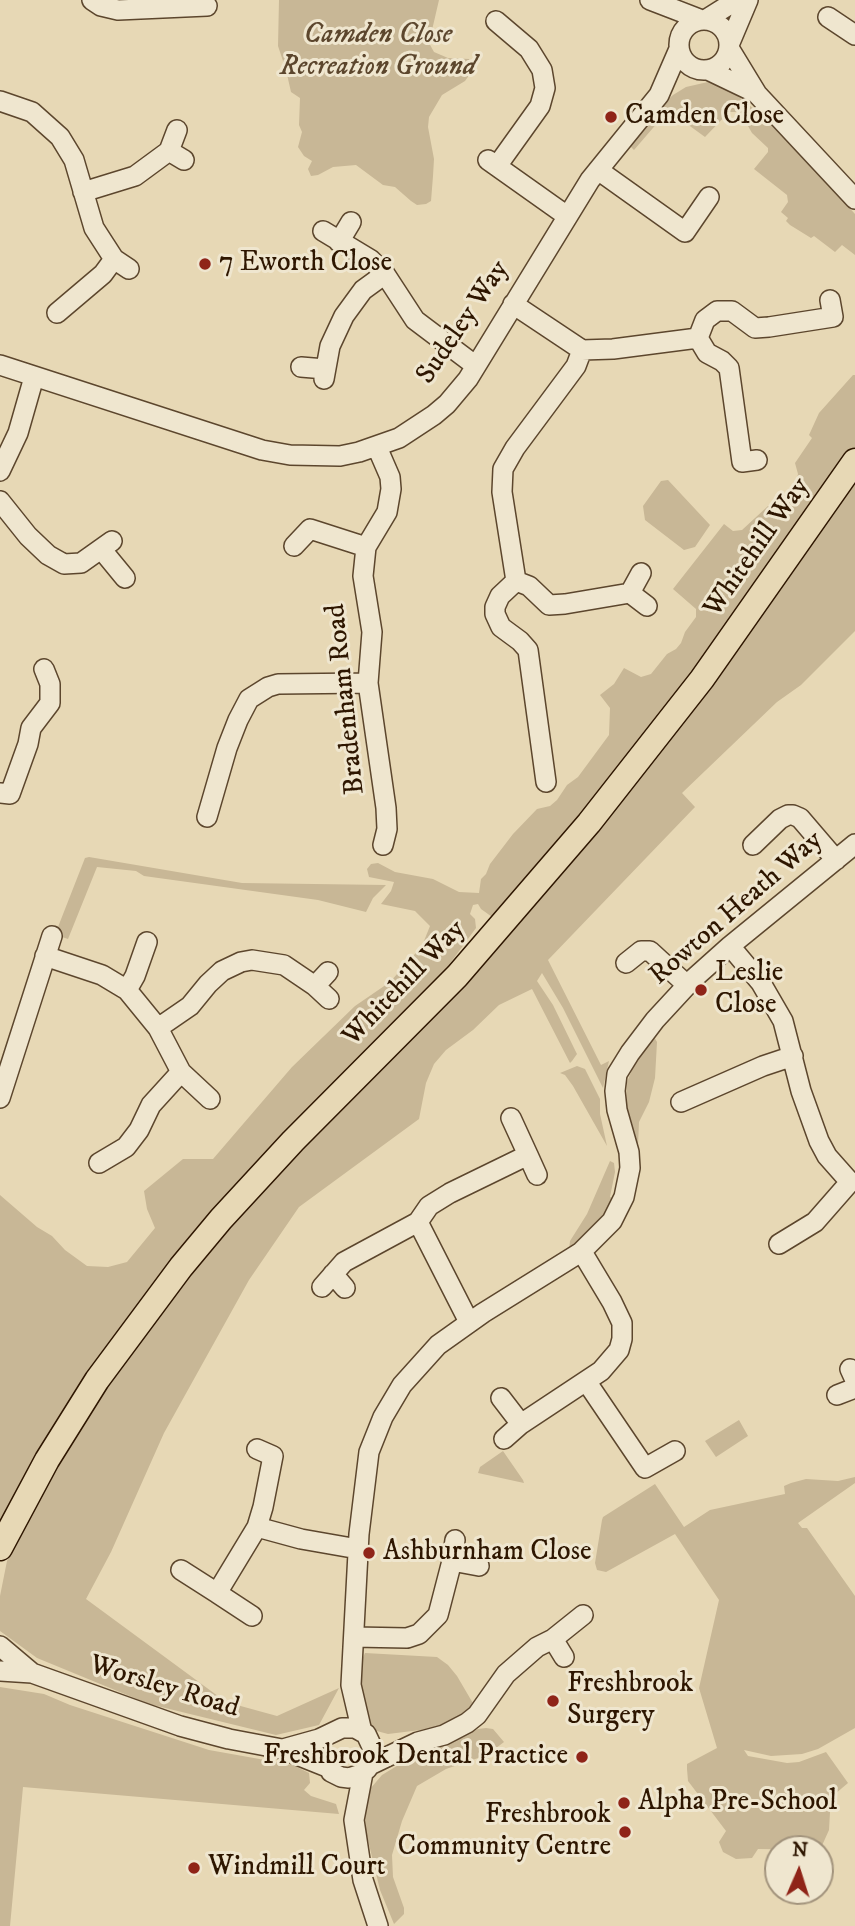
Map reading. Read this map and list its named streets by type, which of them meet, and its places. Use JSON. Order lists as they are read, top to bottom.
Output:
{
  "streets": {
    "main road": ["Whitehill Way"],
    "street": [
      "Sudeley Way",
      "Bradenham Road",
      "Rowton Heath Way",
      "Worsley Road"
    ]
  },
  "crossings": [
    ["Sudeley Way", "Bradenham Road"],
    ["Rowton Heath Way", "Worsley Road"]
  ],
  "parks": ["Camden Close Recreation Ground"],
  "places": [
    "Camden Close",
    "7 Eworth Close",
    "Leslie Close",
    "Ashburnham Close",
    "Freshbrook Surgery",
    "Freshbrook Dental Practice",
    "Alpha Pre-School",
    "Freshbrook Community Centre",
    "Windmill Court"
  ],
  "north": "top"
}
